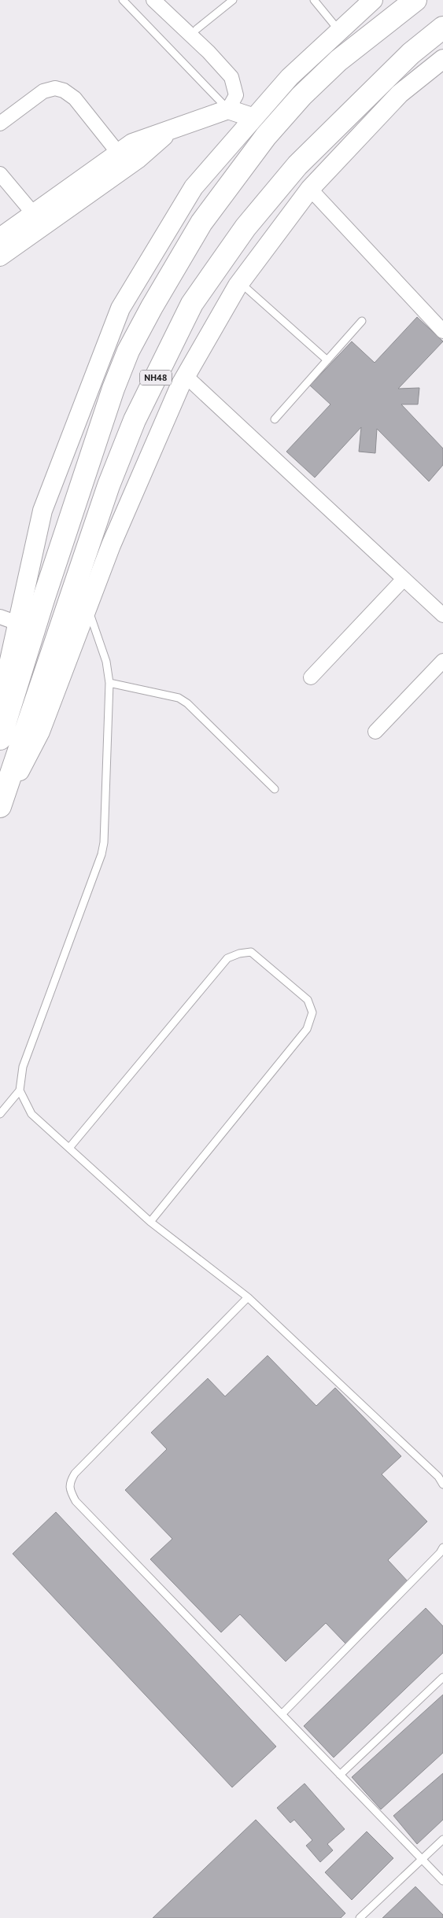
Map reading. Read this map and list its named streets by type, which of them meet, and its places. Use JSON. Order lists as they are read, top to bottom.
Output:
{
  "streets": {
    "highway": ["NH48"]
  }
}
